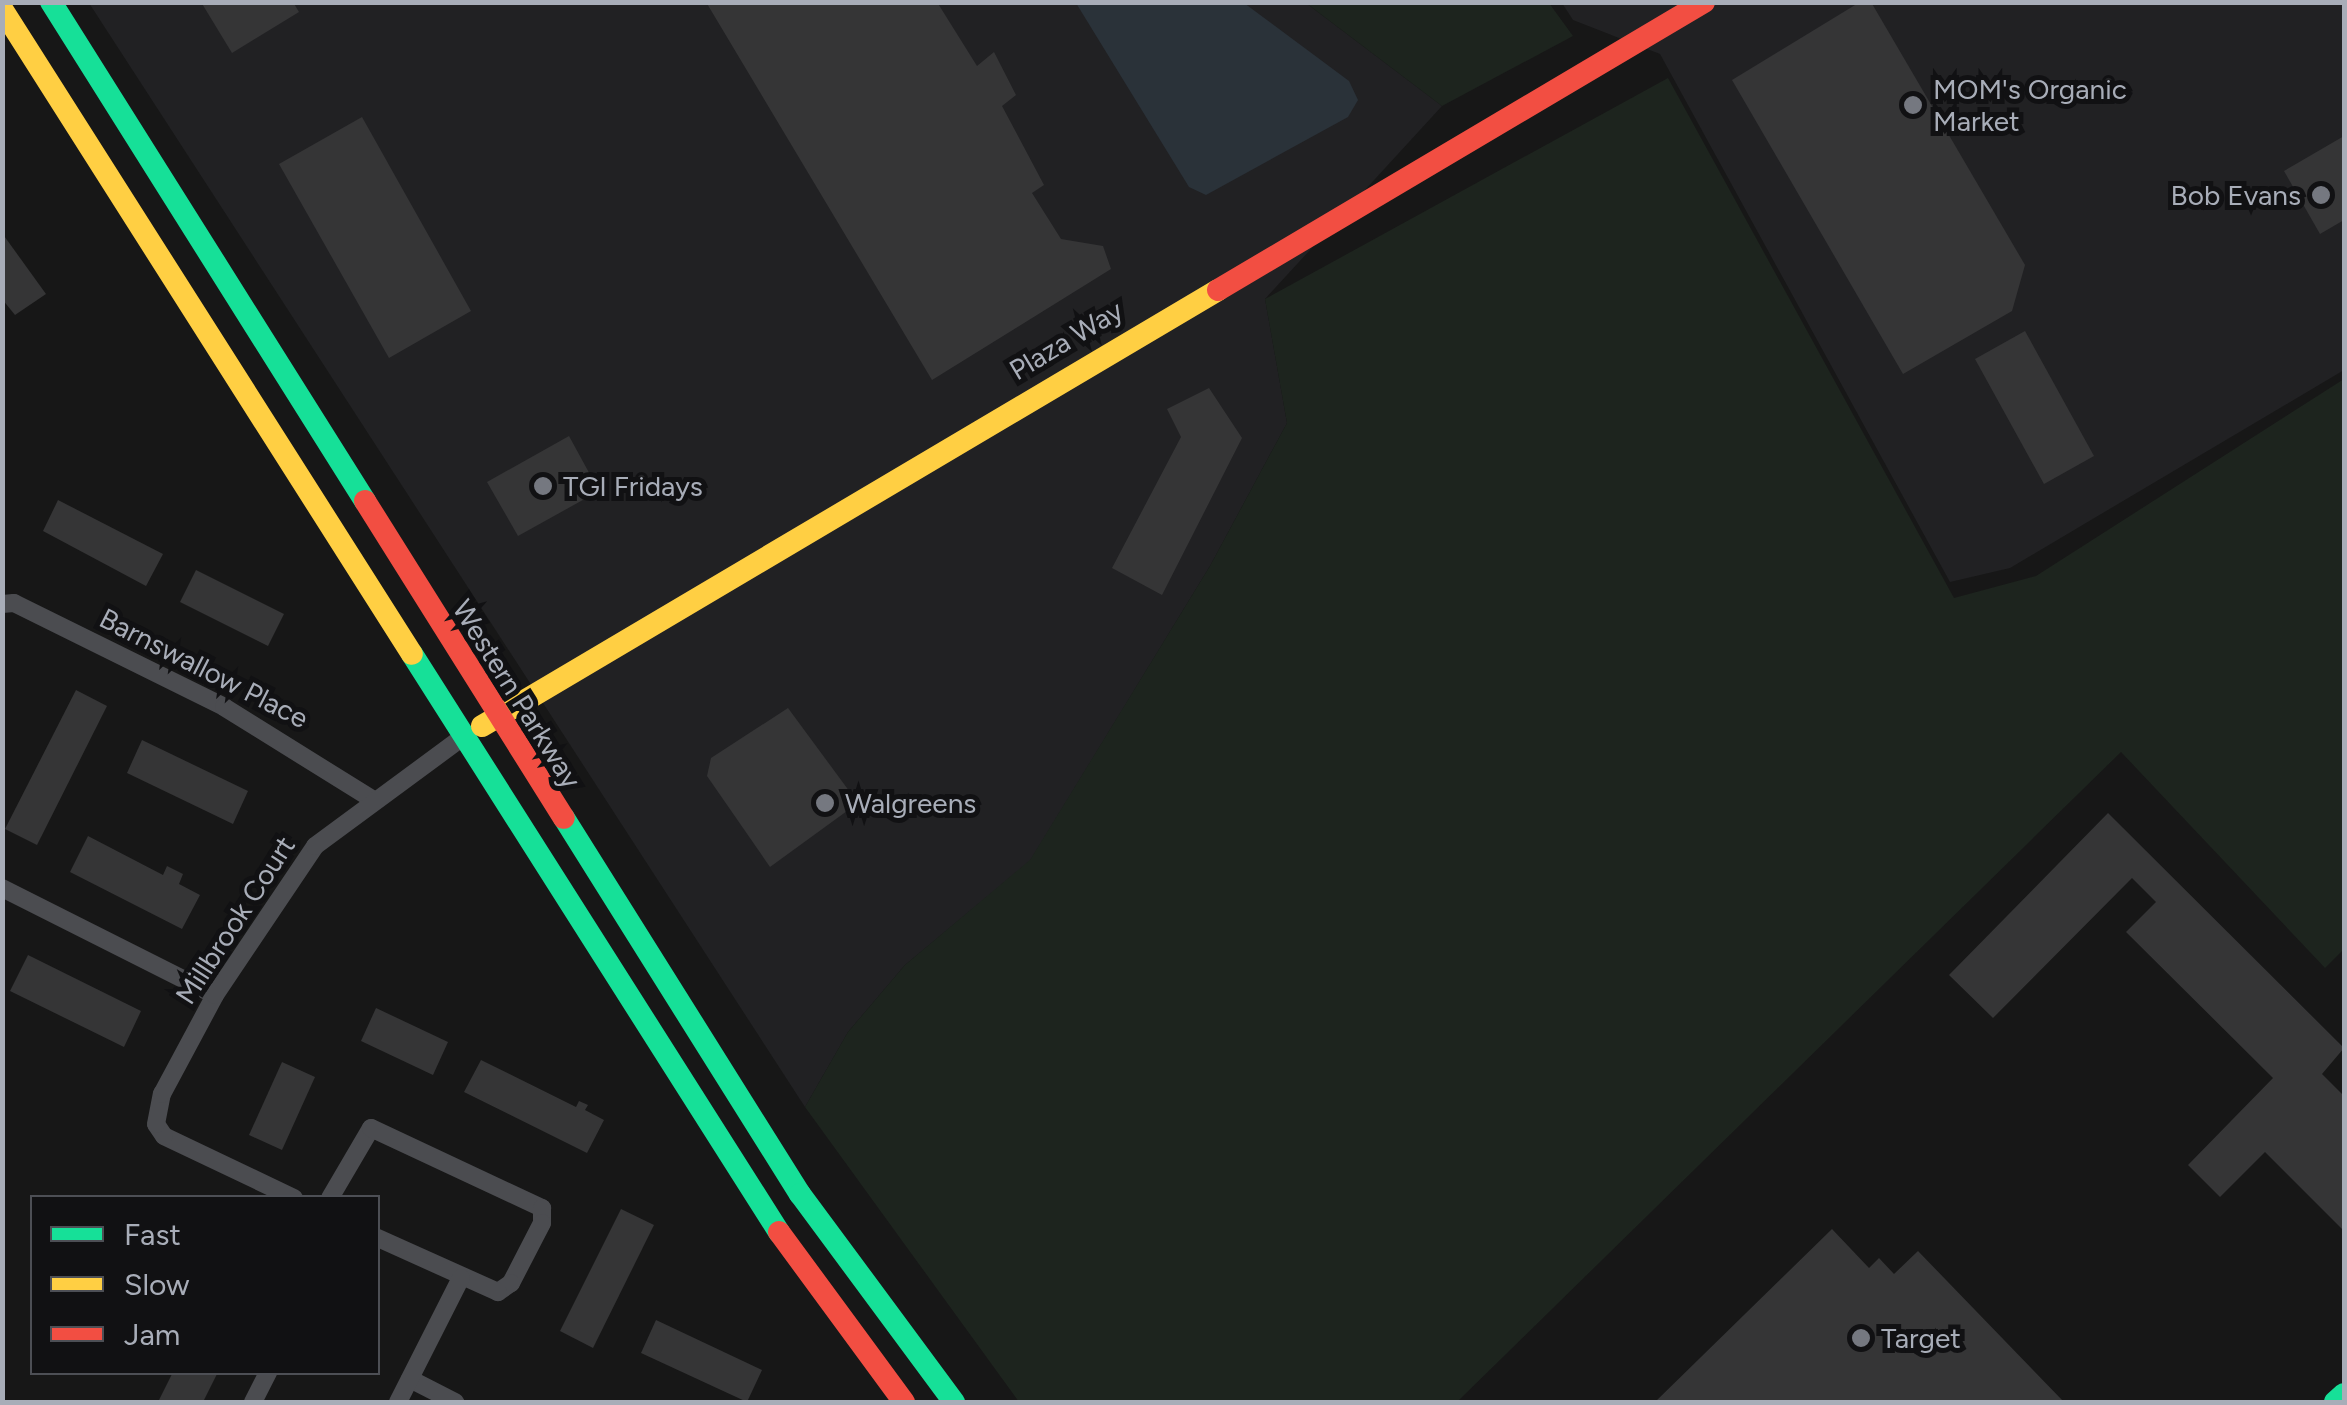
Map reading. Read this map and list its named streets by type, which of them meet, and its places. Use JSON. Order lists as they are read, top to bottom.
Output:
{
  "streets": {
    "main road": ["Plaza Way", "Western Parkway"],
    "street": ["Barnswallow Place", "Millbrook Court"]
  },
  "crossings": [
    ["Plaza Way", "Western Parkway"],
    ["Plaza Way", "Millbrook Court"],
    ["Barnswallow Place", "Millbrook Court"]
  ],
  "places": [
    "MOM's Organic Market",
    "Bob Evans",
    "TGI Fridays",
    "Walgreens",
    "Target"
  ],
  "legend": ["Fast", "Slow", "Jam"]
}
